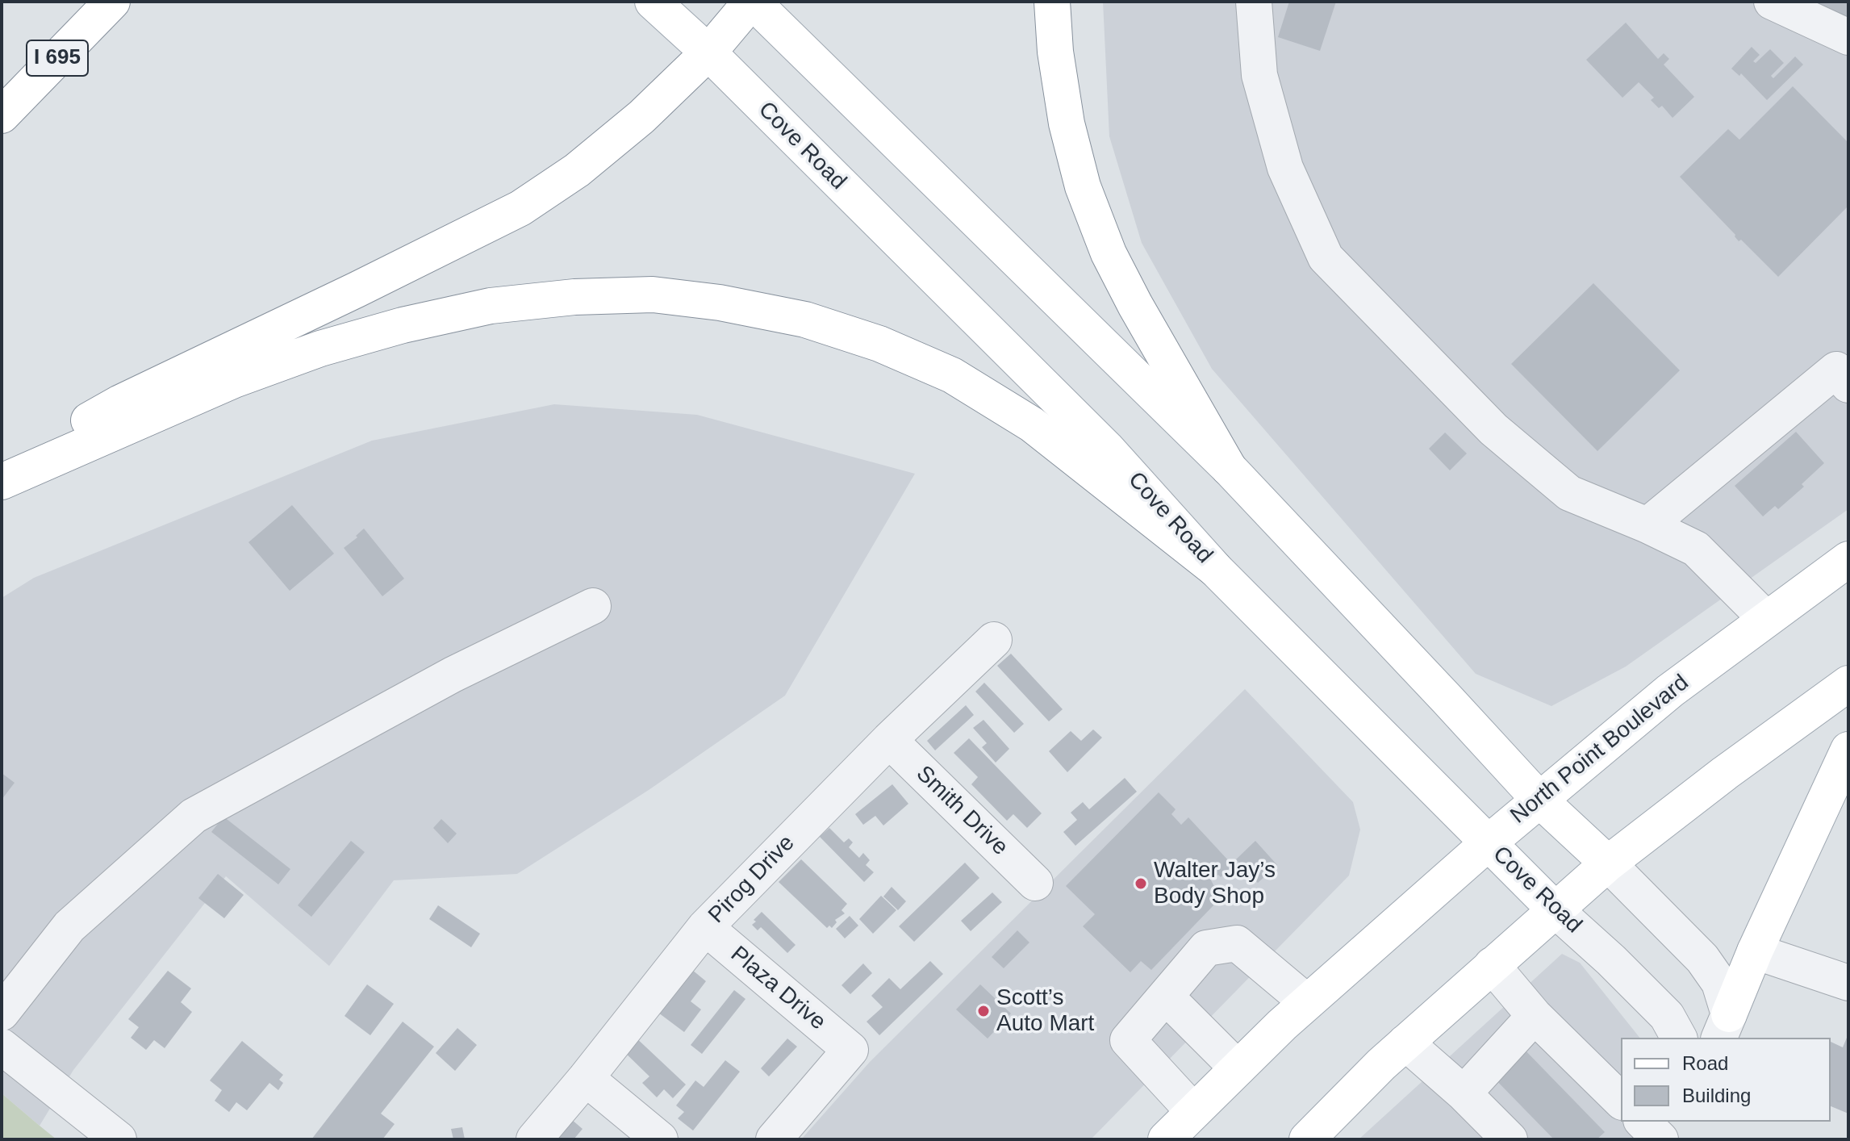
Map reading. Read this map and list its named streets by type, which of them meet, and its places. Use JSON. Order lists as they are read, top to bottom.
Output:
{
  "streets": {
    "main road": ["I 695", "Cove Road", "North Point Boulevard"],
    "street": ["Smith Drive", "Pirog Drive", "Plaza Drive"]
  },
  "crossings": [
    ["Cove Road", "North Point Boulevard"],
    ["Smith Drive", "Pirog Drive"],
    ["Pirog Drive", "Plaza Drive"]
  ],
  "places": ["Walter Jay’s Body Shop", "Scott’s Auto Mart"],
  "legend": ["Road", "Building"]
}
